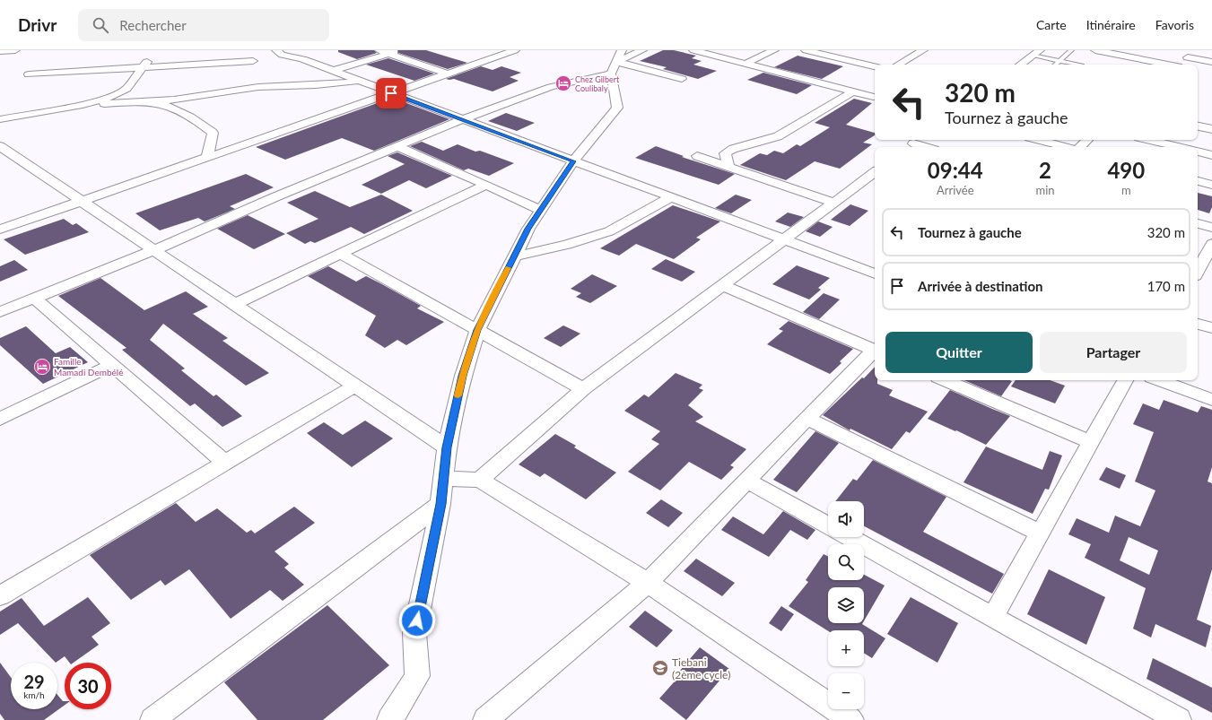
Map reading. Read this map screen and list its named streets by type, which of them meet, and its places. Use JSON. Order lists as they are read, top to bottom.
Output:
{
  "places": {
    "hotel": ["Chez Gilbert Coulibaly", "Famille Mamadi Dembélé"],
    "school or university": ["Tiebani (2ème cycle)"]
  },
  "page": {
    "header": "Drivr",
    "search": "Rechercher",
    "nav": ["Carte", "Itinéraire", "Favoris"],
    "turn": ["320 m", "Tournez à gauche"],
    "eta": [
      "09:44",
      "Arrivée",
      "2",
      "min",
      "490",
      "m"
    ],
    "list": [
      {
        "name": "Tournez à gauche",
        "value": "320 m"
      },
      {
        "name": "Arrivée à destination",
        "value": "170 m"
      }
    ],
    "buttons": ["Quitter", "Partager"],
    "map_buttons": ["+", "−"],
    "speed": "29 km/h",
    "limit": "30"
  }
}
